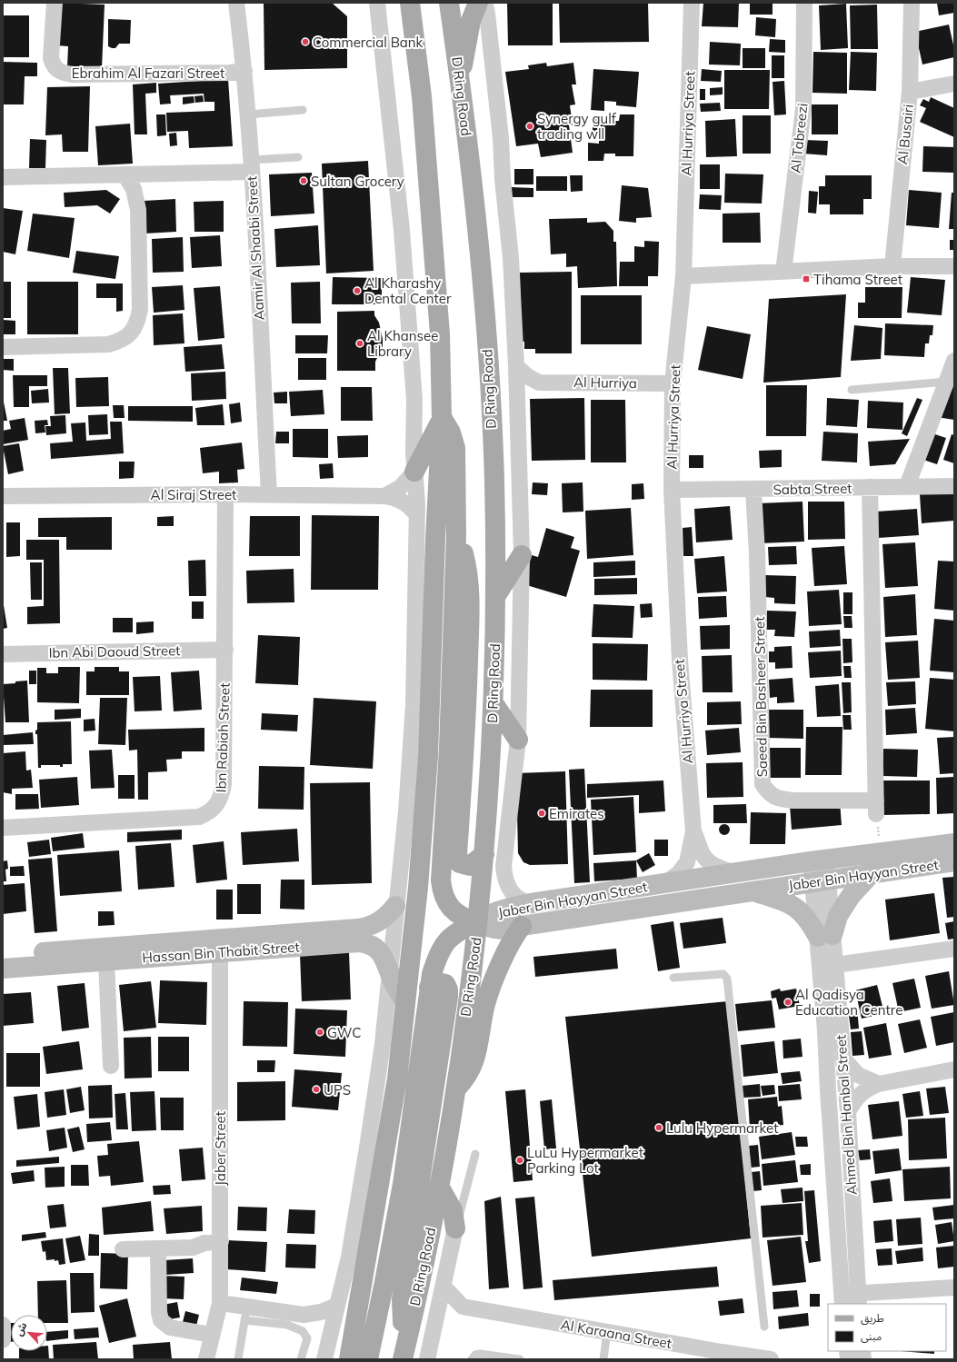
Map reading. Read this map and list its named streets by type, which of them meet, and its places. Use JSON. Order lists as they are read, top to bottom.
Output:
{
  "streets": {
    "main road": ["D Ring Road"],
    "street": [
      "Ebrahim Al Fazari Street",
      "Al Hurriya Street",
      "Al Busairi",
      "Al Tabreezi",
      "Aamir Al Shaabi Street",
      "Al Hurriya",
      "Sabta Street",
      "Al Siraj Street",
      "Ibn Abi Daoud Street",
      "Saeed Bin Basheer Street",
      "Ibn Rabiah Street",
      "Jaber Bin Hayyan Street",
      "Hassan Bin Thabit Street",
      "Ahmed Bin Hanbal Street",
      "Jaber Street",
      "Al Karaana Street"
    ]
  },
  "crossings": [
    ["Ebrahim Al Fazari Street", "Aamir Al Shaabi Street"],
    ["D Ring Road", "Al Hurriya"],
    ["D Ring Road", "Jaber Bin Hayyan Street"],
    ["Al Hurriya Street", "Al Hurriya"],
    ["Al Hurriya Street", "Sabta Street"],
    ["Al Hurriya Street", "Jaber Bin Hayyan Street"],
    ["Aamir Al Shaabi Street", "Al Siraj Street"],
    ["Sabta Street", "Saeed Bin Basheer Street"],
    ["Al Siraj Street", "Ibn Rabiah Street"],
    ["Ibn Abi Daoud Street", "Ibn Rabiah Street"],
    ["Jaber Bin Hayyan Street", "Ahmed Bin Hanbal Street"],
    ["Hassan Bin Thabit Street", "Jaber Street"]
  ],
  "places": {
    "other": [
      "Commercial Bank",
      "Synergy gulf trading wll",
      "Sultan Grocery",
      "Al Kharashy Dental Center",
      "Al Khansee Library",
      "Emirates",
      "Al Qadisya Education Centre",
      "GWC",
      "UPS",
      "Lulu Hypermarket",
      "LuLu Hypermarket Parking Lot"
    ],
    "transit": ["Tihama Street"]
  },
  "legend": ["طريق", "مبنى"],
  "north": "top left"
}
